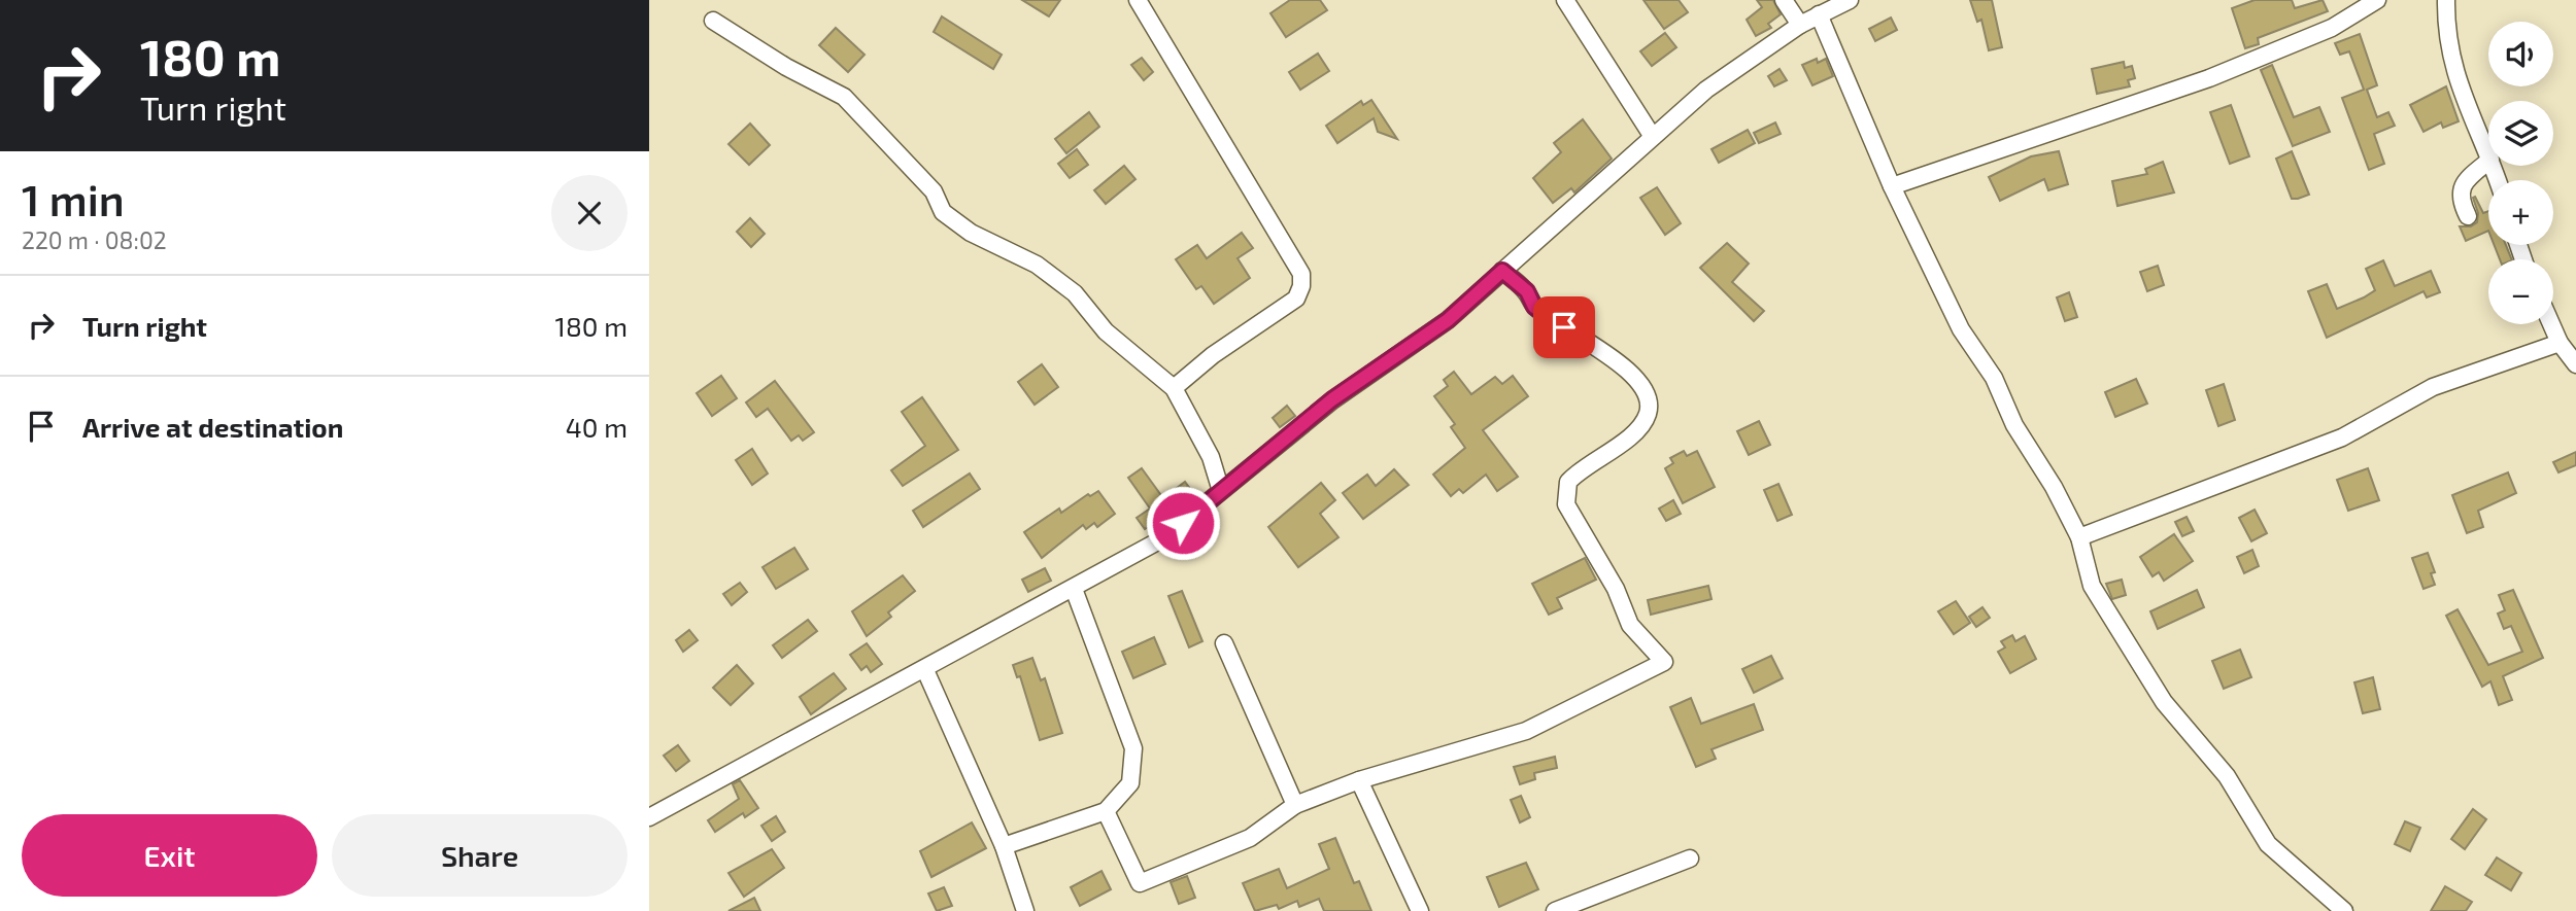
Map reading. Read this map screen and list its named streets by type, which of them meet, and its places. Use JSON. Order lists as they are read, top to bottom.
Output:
{
  "page": {
    "turn": ["180 m", "Turn right"],
    "map_buttons": ["+", "−"],
    "heading": ["1 min", "220 m · 08:02"],
    "list": [
      {
        "name": "Turn right",
        "value": "180 m"
      },
      {
        "name": "Arrive at destination",
        "value": "40 m"
      }
    ],
    "buttons": ["Exit", "Share"]
  }
}
